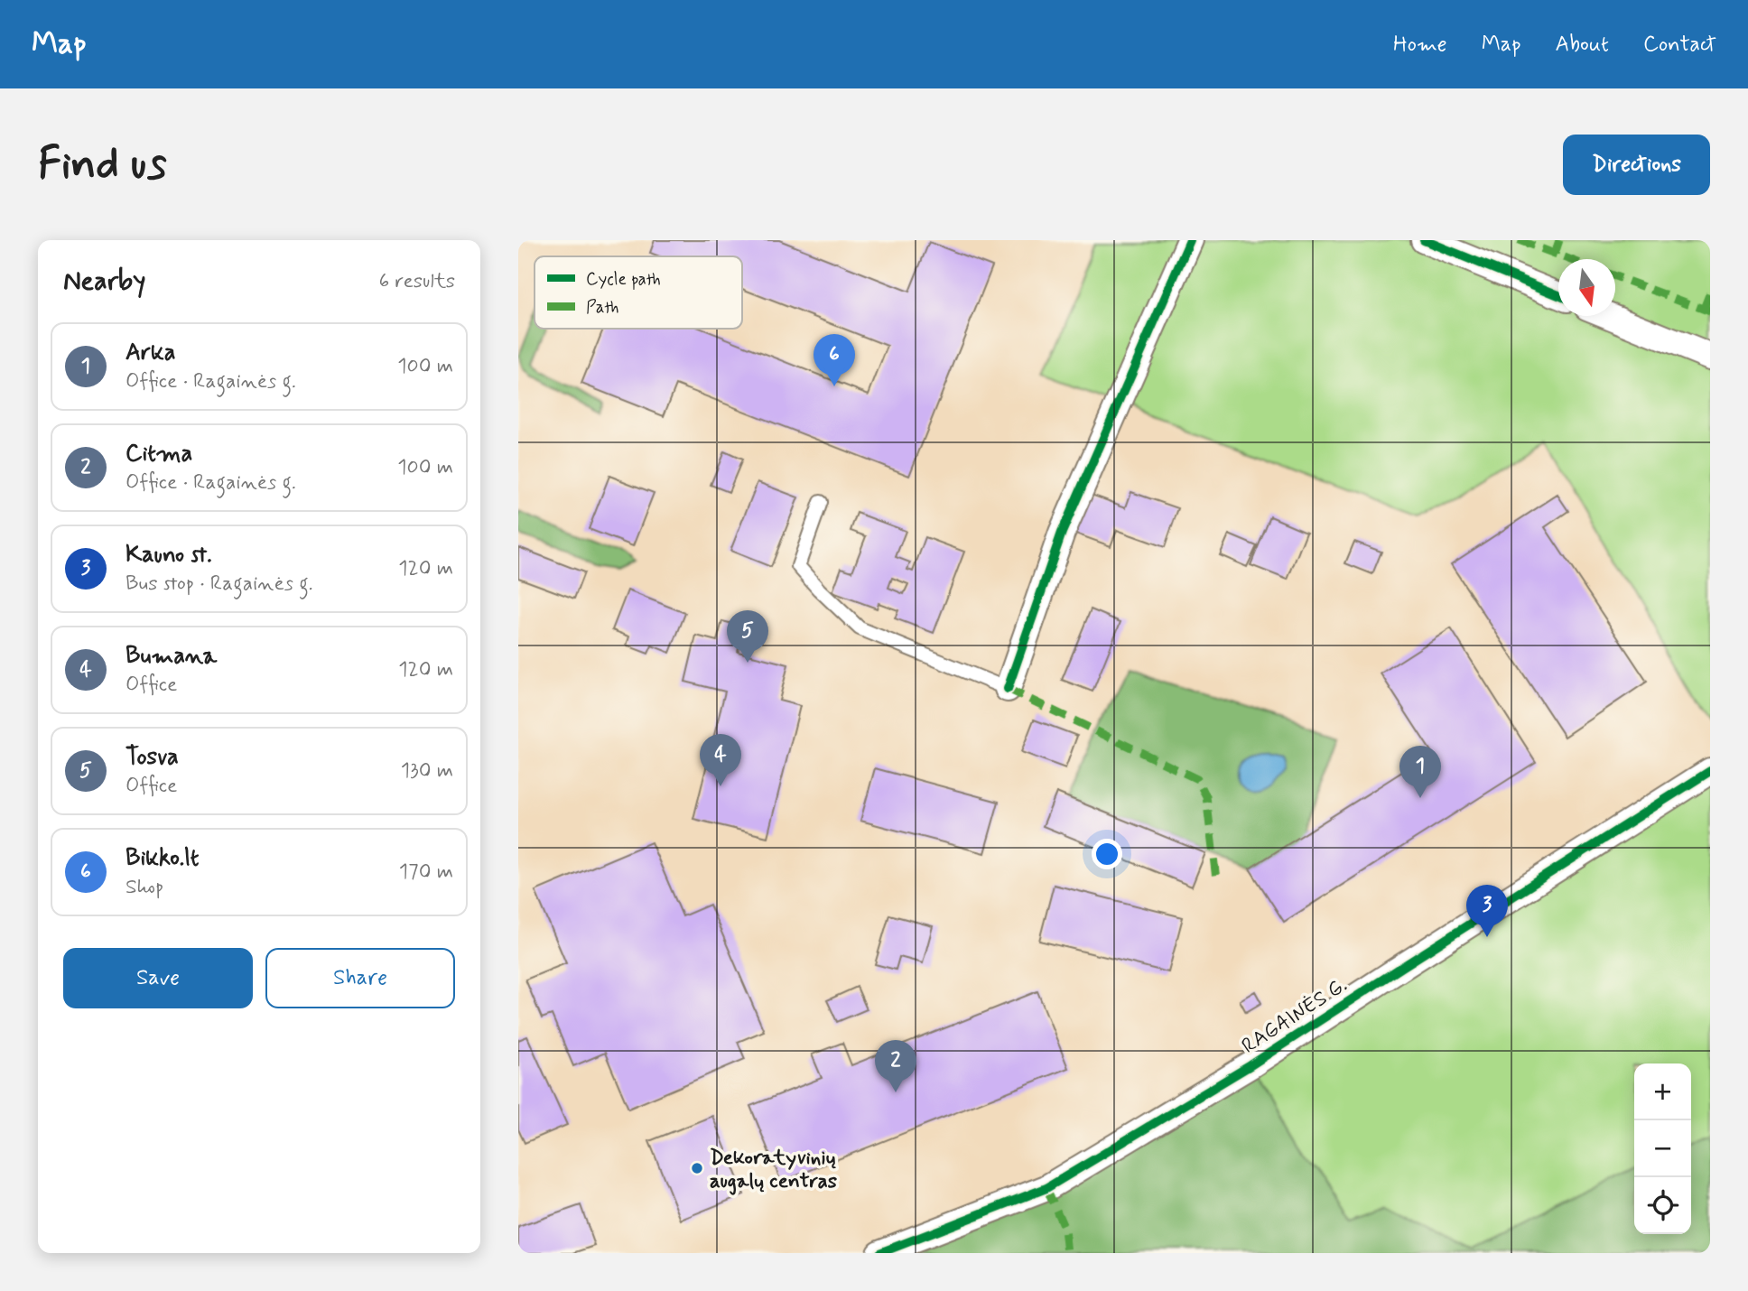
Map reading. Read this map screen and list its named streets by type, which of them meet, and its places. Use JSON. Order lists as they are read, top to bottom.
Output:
{
  "streets": {
    "street": ["RAGAINĖS G."]
  },
  "places": ["Dekoratyvinių augalų centras"],
  "legend": ["Cycle path", "Path"],
  "north": "bottom",
  "page": {
    "header": "Map",
    "nav": [
      "Home",
      "Map",
      "About",
      "Contact"
    ],
    "buttons": [
      "Directions",
      ["Save", "Share"]
    ],
    "title": "Find us",
    "heading": ["Nearby", "6 results"],
    "list": [
      {
        "mark": "1",
        "name": "Arka",
        "note": "Office · Ragainės g.",
        "value": "100 m"
      },
      {
        "mark": "2",
        "name": "Citma",
        "note": "Office · Ragainės g.",
        "value": "100 m"
      },
      {
        "mark": "3",
        "name": "Kauno st.",
        "note": "Bus stop · Ragainės g.",
        "value": "120 m"
      },
      {
        "mark": "4",
        "name": "Bumana",
        "note": "Office",
        "value": "120 m"
      },
      {
        "mark": "5",
        "name": "Tosva",
        "note": "Office",
        "value": "130 m"
      },
      {
        "mark": "6",
        "name": "Bikko.lt",
        "note": "Shop",
        "value": "170 m"
      }
    ],
    "pins": [
      "6",
      "5",
      "4",
      "1",
      "3",
      "2"
    ],
    "map_buttons": ["+", "−"]
  }
}
